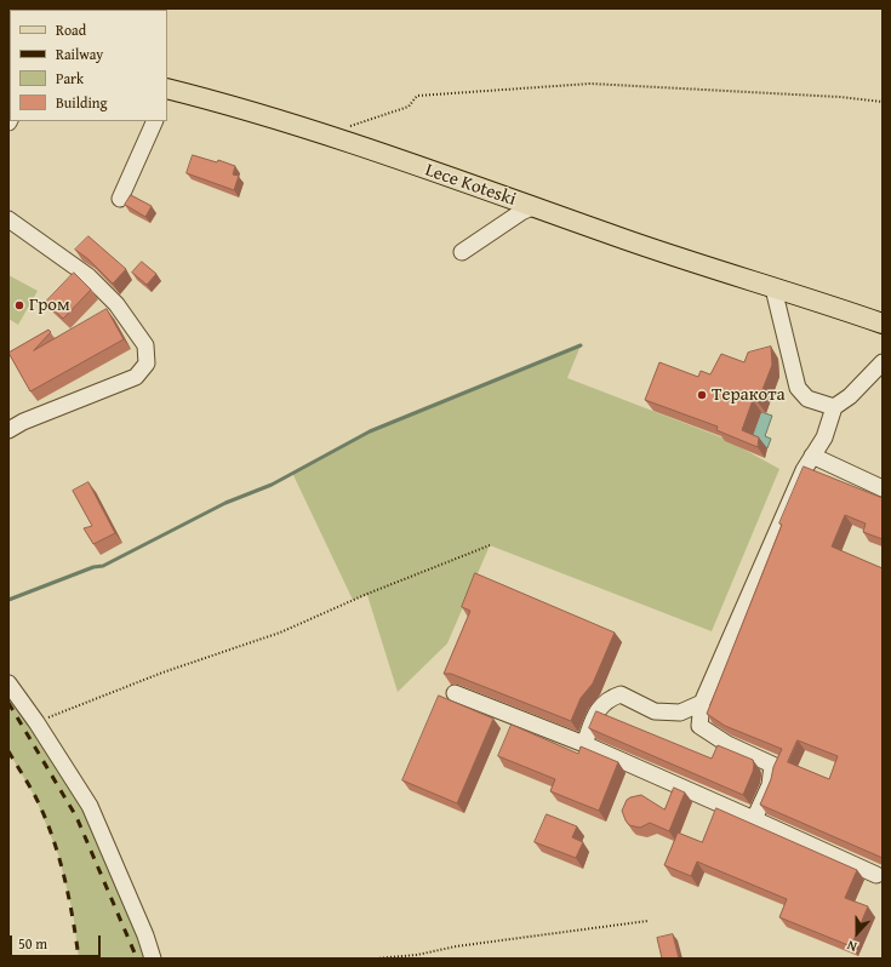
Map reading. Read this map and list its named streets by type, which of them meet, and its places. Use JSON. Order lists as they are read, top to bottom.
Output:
{
  "streets": {
    "main road": ["Lece Koteski"]
  },
  "places": ["Гром", "Теракота"],
  "legend": [
    "Road",
    "Railway",
    "Park",
    "Building"
  ],
  "scale_bar": "50 m",
  "north": "bottom"
}
